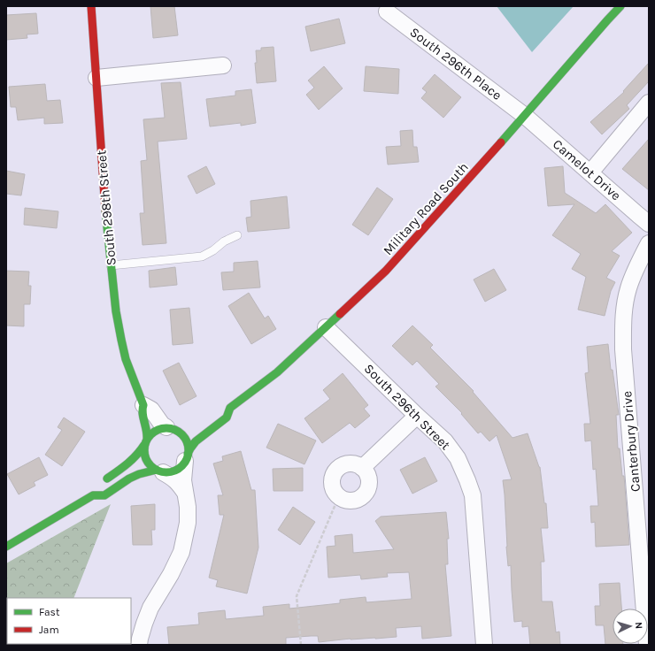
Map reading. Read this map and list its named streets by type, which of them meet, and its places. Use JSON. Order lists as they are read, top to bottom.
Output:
{
  "streets": {
    "main road": ["South 298th Street", "Military Road South"],
    "street": [
      "South 296th Place",
      "Camelot Drive",
      "South 296th Street",
      "Canterbury Drive"
    ]
  },
  "crossings": [
    ["South 296th Place", "Camelot Drive"],
    ["South 296th Place", "Military Road South"],
    ["Camelot Drive", "Military Road South"],
    ["South 298th Street", "Military Road South"],
    ["Military Road South", "South 296th Street"]
  ],
  "legend": ["Fast", "Jam"],
  "north": "right"
}
